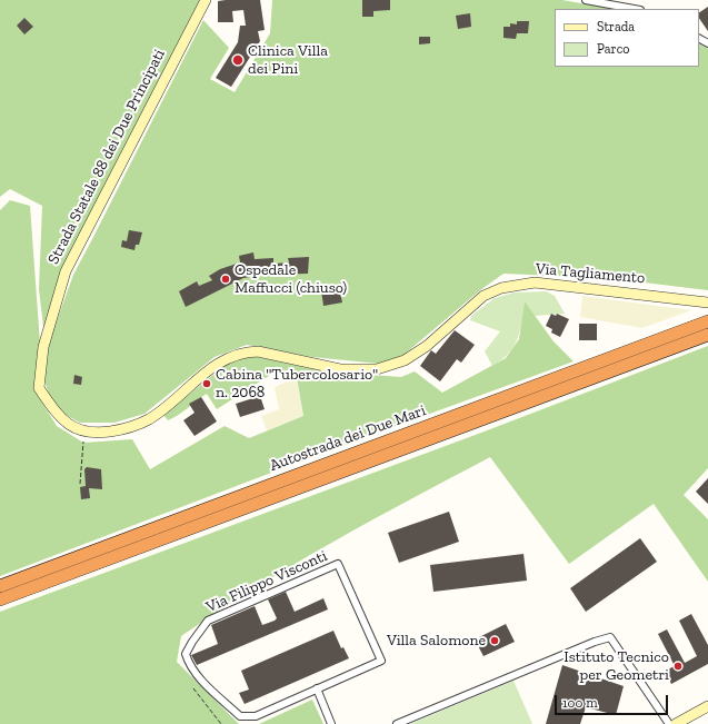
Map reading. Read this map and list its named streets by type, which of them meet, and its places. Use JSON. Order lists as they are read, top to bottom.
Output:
{
  "streets": {
    "highway": ["Autostrada dei Due Mari"],
    "main road": ["Strada Statale 88 dei Due Principati", "Via Tagliamento"],
    "street": ["Via Filippo Visconti"]
  },
  "crossings": [
    ["Strada Statale 88 dei Due Principati", "Via Tagliamento"]
  ],
  "places": [
    "Clinica Villa dei Pini",
    "Ospedale Maffucci (chiuso)",
    "Cabina \"Tubercolosario\" n. 2068",
    "Villa Salomone",
    "Istituto Tecnico per Geometri"
  ],
  "legend": ["Strada", "Parco"],
  "scale_bar": "100 m"
}
